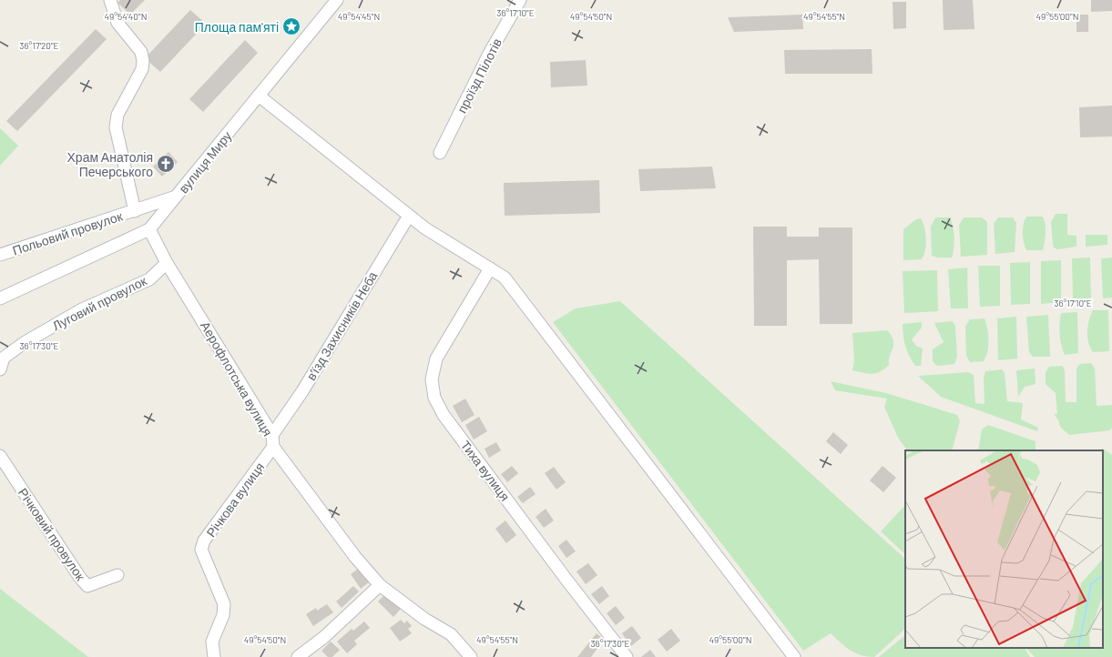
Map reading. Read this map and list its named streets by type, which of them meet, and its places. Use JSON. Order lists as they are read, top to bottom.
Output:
{
  "streets": {
    "street": [
      "проїзд Пілотів",
      "вулиця Миру",
      "Польовий провулок",
      "Луговий провулок",
      "в'їзд Захисників Неба",
      "Аерофлотська вулиця",
      "Тиха вулиця",
      "Річкова вулиця",
      "Річковий провулок"
    ]
  },
  "crossings": [
    ["вулиця Миру", "Польовий провулок"],
    ["Луговий провулок", "Аерофлотська вулиця"],
    ["в'їзд Захисників Неба", "Аерофлотська вулиця"],
    ["Аерофлотська вулиця", "Річкова вулиця"]
  ],
  "places": {
    "place": ["Площа пам'яті"],
    "church": ["Храм Анатолія Печерського"]
  },
  "coordinates": [
    "36°17'10\"E",
    "49°54'40\"N",
    "49°54'45\"N",
    "49°54'50\"N",
    "49°54'55\"N",
    "49°55'00\"N",
    "36°17'20\"E",
    "36°17'30\"E"
  ]
}
